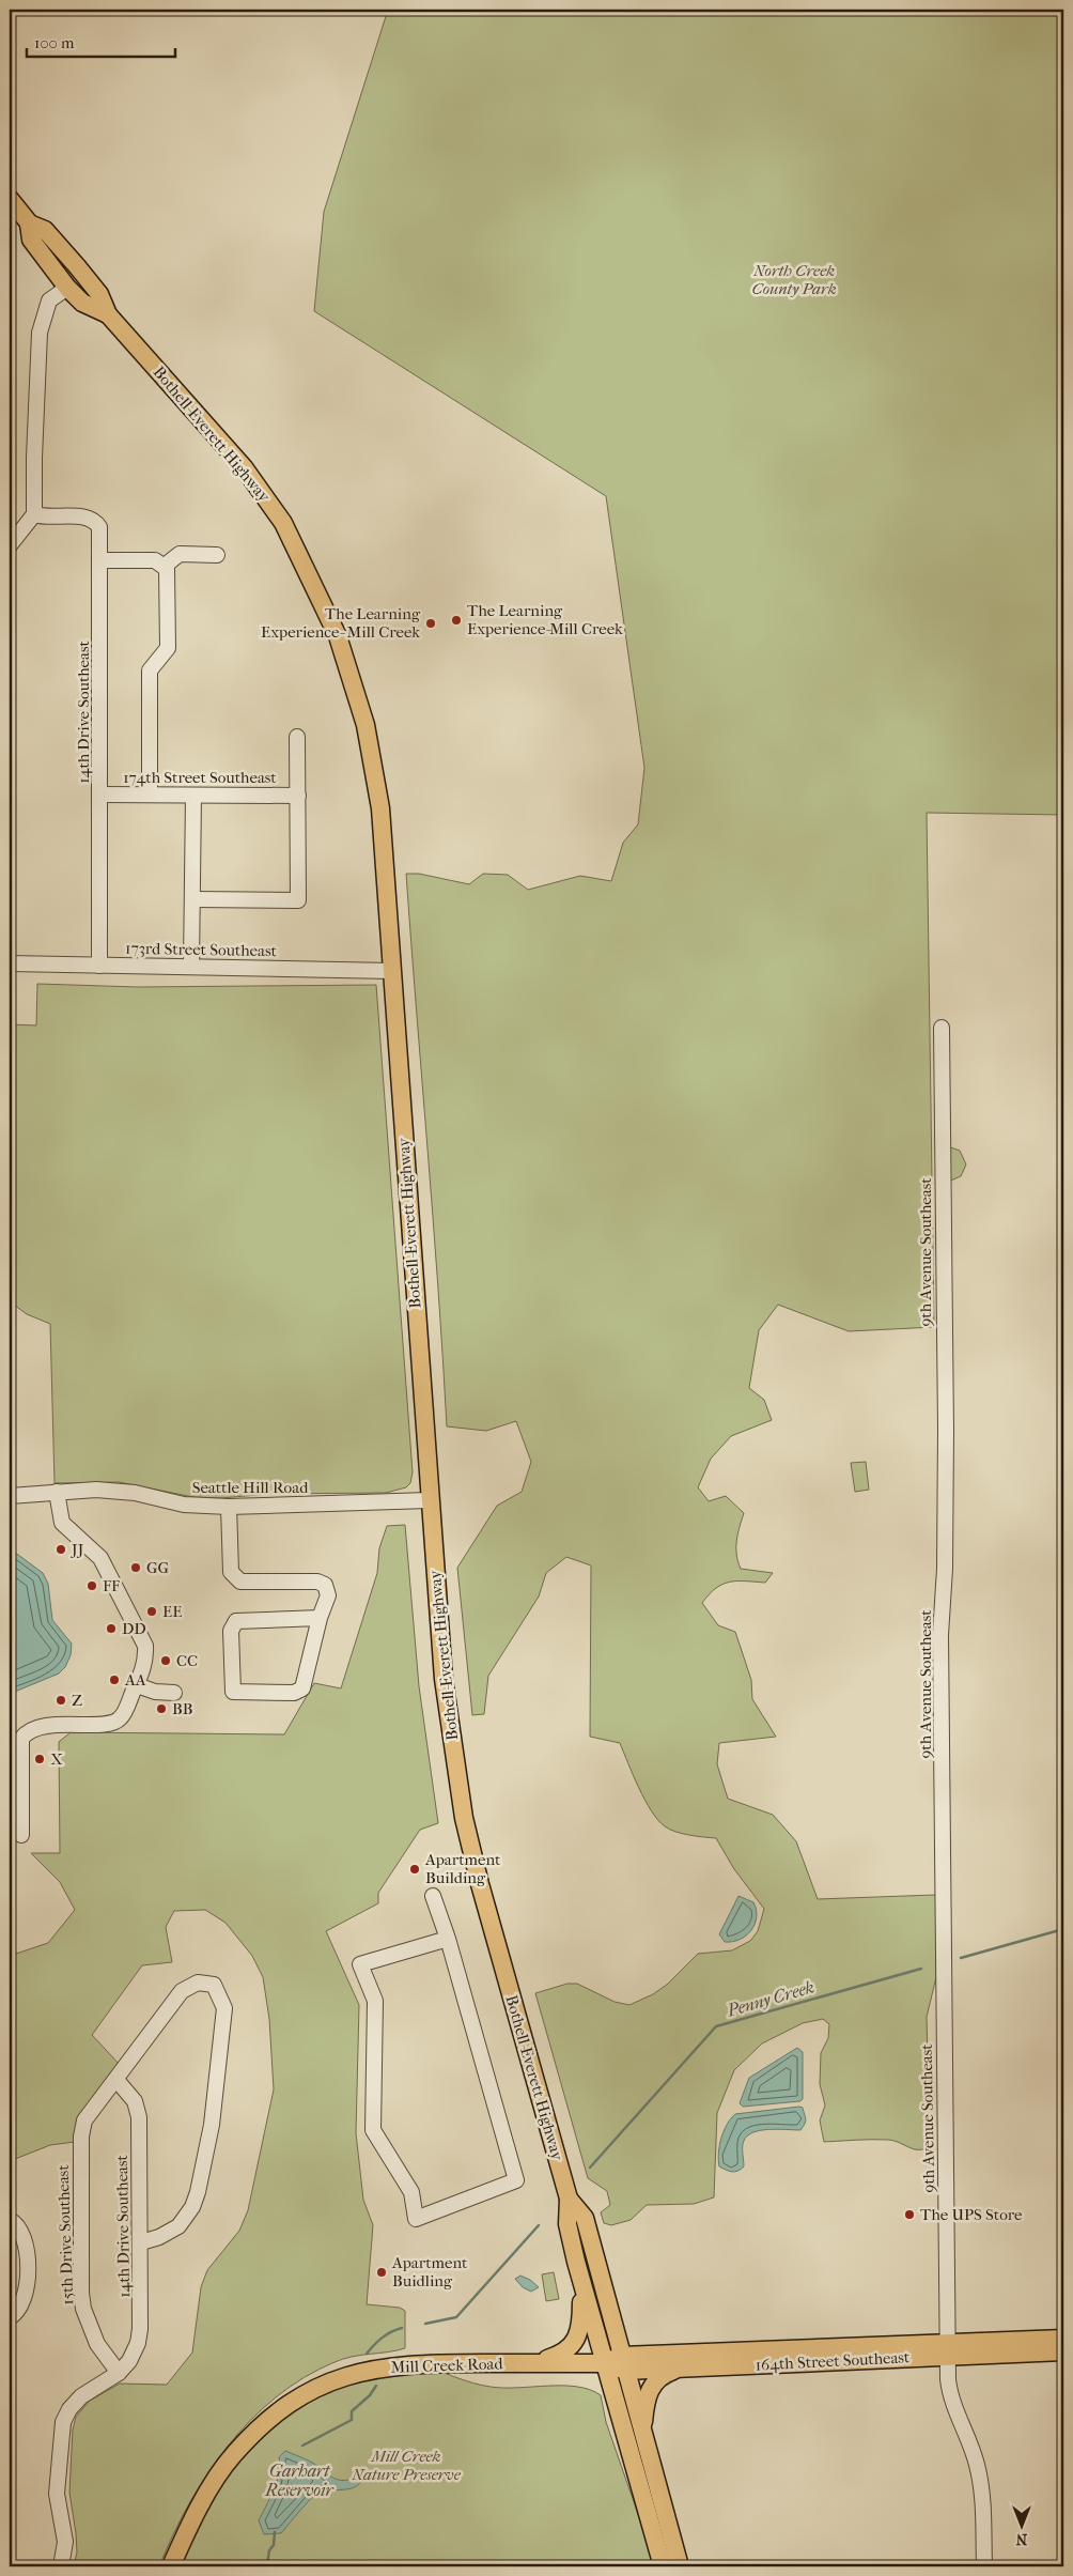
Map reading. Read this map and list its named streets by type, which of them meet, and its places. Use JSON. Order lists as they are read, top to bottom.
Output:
{
  "streets": {
    "main road": ["Bothell-Everett Highway", "164th Street Southeast", "Mill Creek Road"],
    "street": [
      "14th Drive Southeast",
      "174th Street Southeast",
      "173rd Street Southeast",
      "9th Avenue Southeast",
      "Seattle Hill Road",
      "15th Drive Southeast"
    ]
  },
  "crossings": [
    ["Bothell-Everett Highway", "173rd Street Southeast"],
    ["Bothell-Everett Highway", "Seattle Hill Road"],
    ["Bothell-Everett Highway", "164th Street Southeast"],
    ["Bothell-Everett Highway", "Mill Creek Road"],
    ["14th Drive Southeast", "174th Street Southeast"],
    ["14th Drive Southeast", "173rd Street Southeast"],
    ["14th Drive Southeast", "15th Drive Southeast"],
    ["9th Avenue Southeast", "164th Street Southeast"],
    ["164th Street Southeast", "Mill Creek Road"]
  ],
  "water": ["Penny Creek", "Garhart Reservoir"],
  "parks": ["North Creek County Park", "Mill Creek Nature Preserve"],
  "places": [
    "The Learning Experience-Mill Creek",
    "The Learning Experience- Mill Creek",
    "JJ",
    "GG",
    "FF",
    "EE",
    "DD",
    "CC",
    "AA",
    "Z",
    "BB",
    "X",
    "Apartment Building",
    "The UPS Store",
    "Apartment Buidling"
  ],
  "scale_bar": "100 m",
  "north": "bottom"
}
